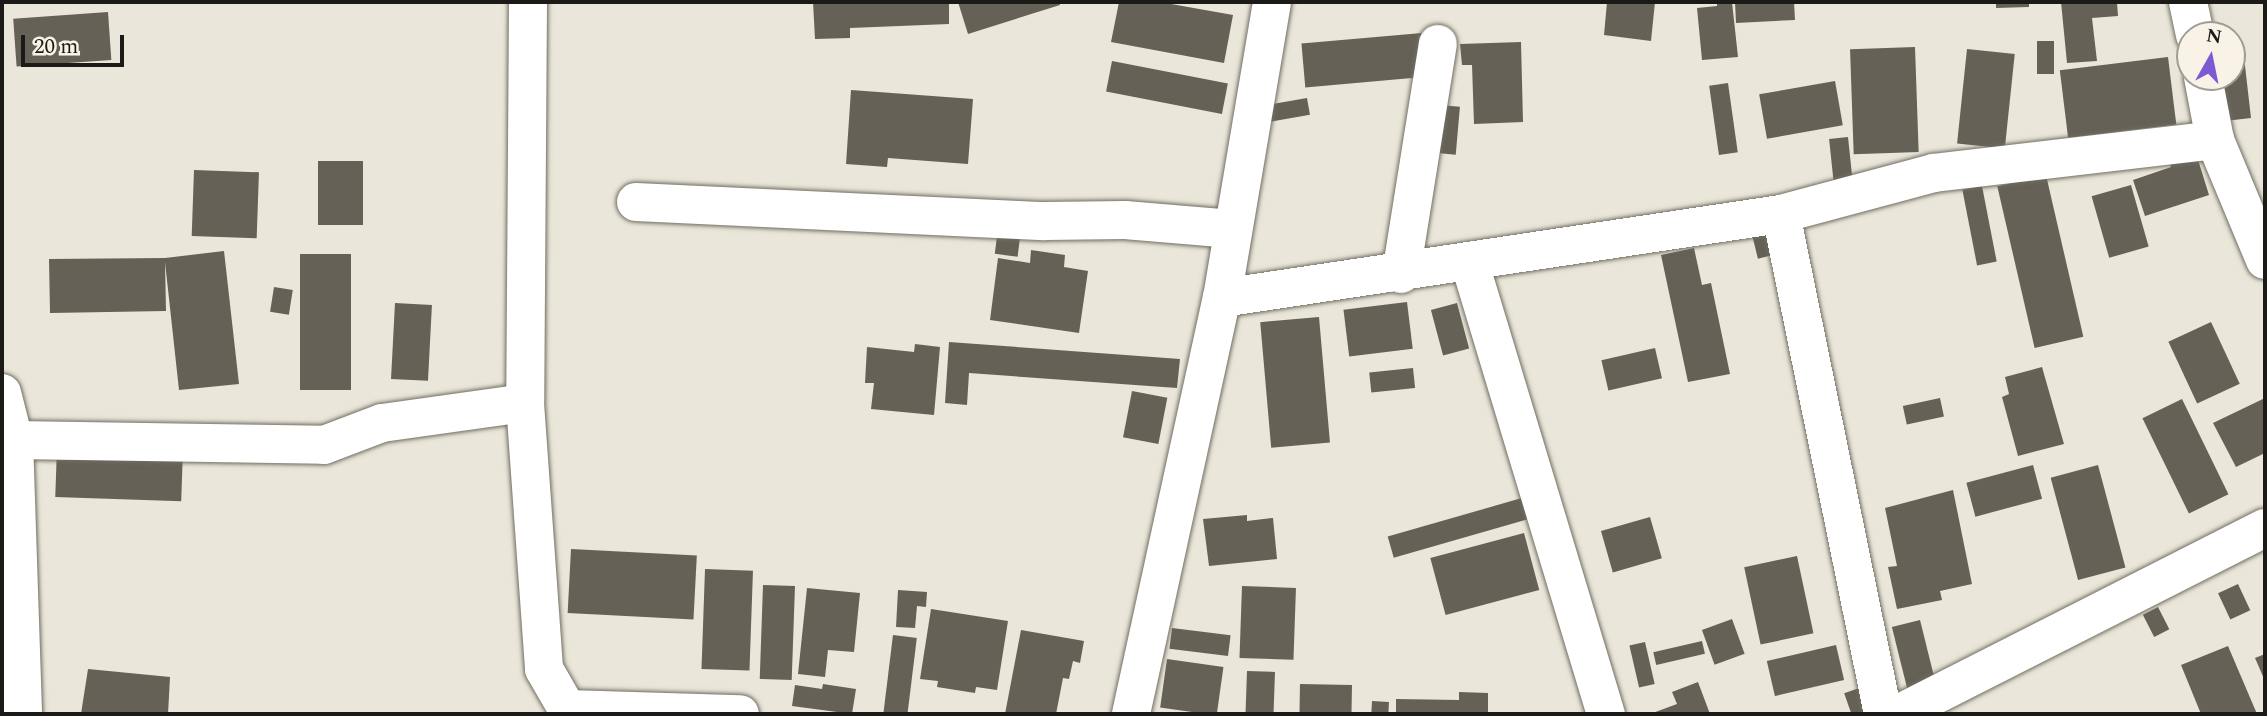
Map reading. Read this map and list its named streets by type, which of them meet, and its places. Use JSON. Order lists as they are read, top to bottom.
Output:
{
  "scale_bar": "20 m",
  "north": "top"
}
